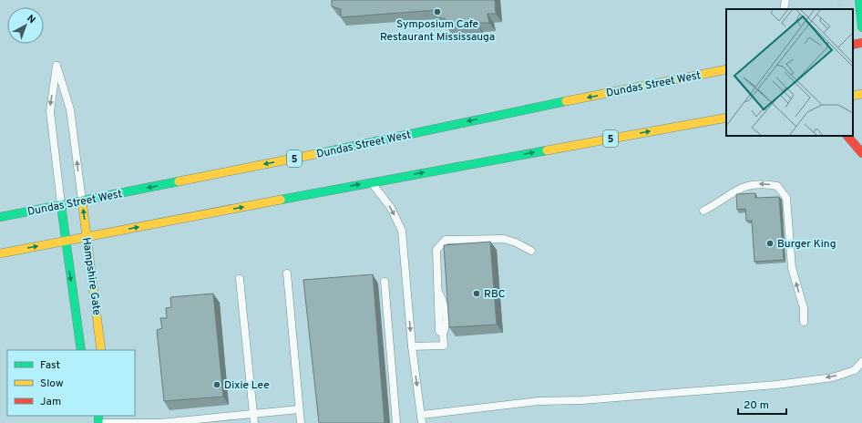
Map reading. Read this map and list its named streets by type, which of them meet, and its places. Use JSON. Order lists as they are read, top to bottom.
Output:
{
  "streets": {
    "main road": ["Dundas Street West", "5", "Hampshire Gate"]
  },
  "crossings": [
    ["Dundas Street West", "Hampshire Gate"],
    ["5", "Hampshire Gate"]
  ],
  "places": [
    "Symposium Cafe Restaurant Mississauga",
    "Burger King",
    "RBC",
    "Dixie Lee"
  ],
  "legend": ["Fast", "Slow", "Jam"],
  "scale_bar": "20 m",
  "north": "top right"
}
